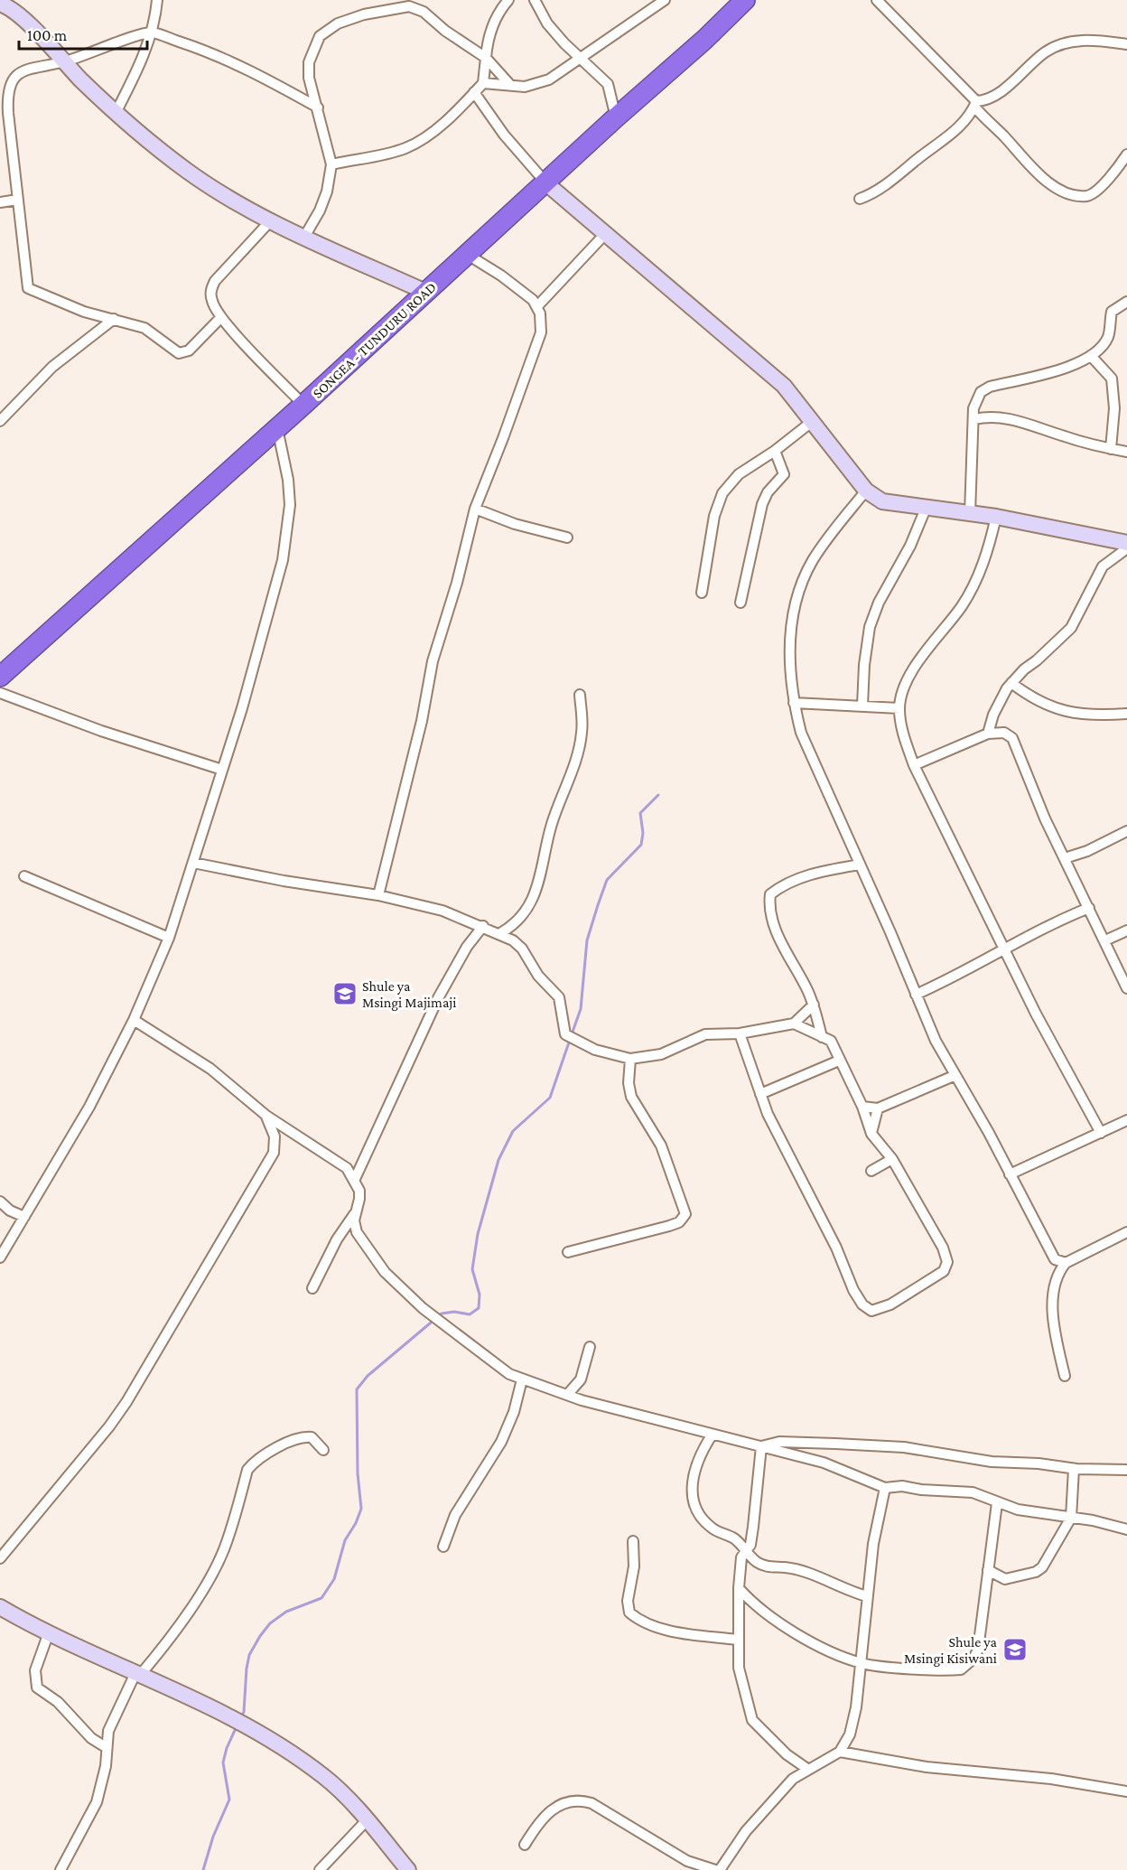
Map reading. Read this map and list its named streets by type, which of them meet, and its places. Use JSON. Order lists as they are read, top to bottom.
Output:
{
  "streets": {
    "highway": ["SONGEA - TUNDURU ROAD"]
  },
  "places": {
    "school or university": ["Shule ya Msingi Majimaji", "Shule ya Msingi Kisiwani"]
  },
  "scale_bar": "100 m"
}
